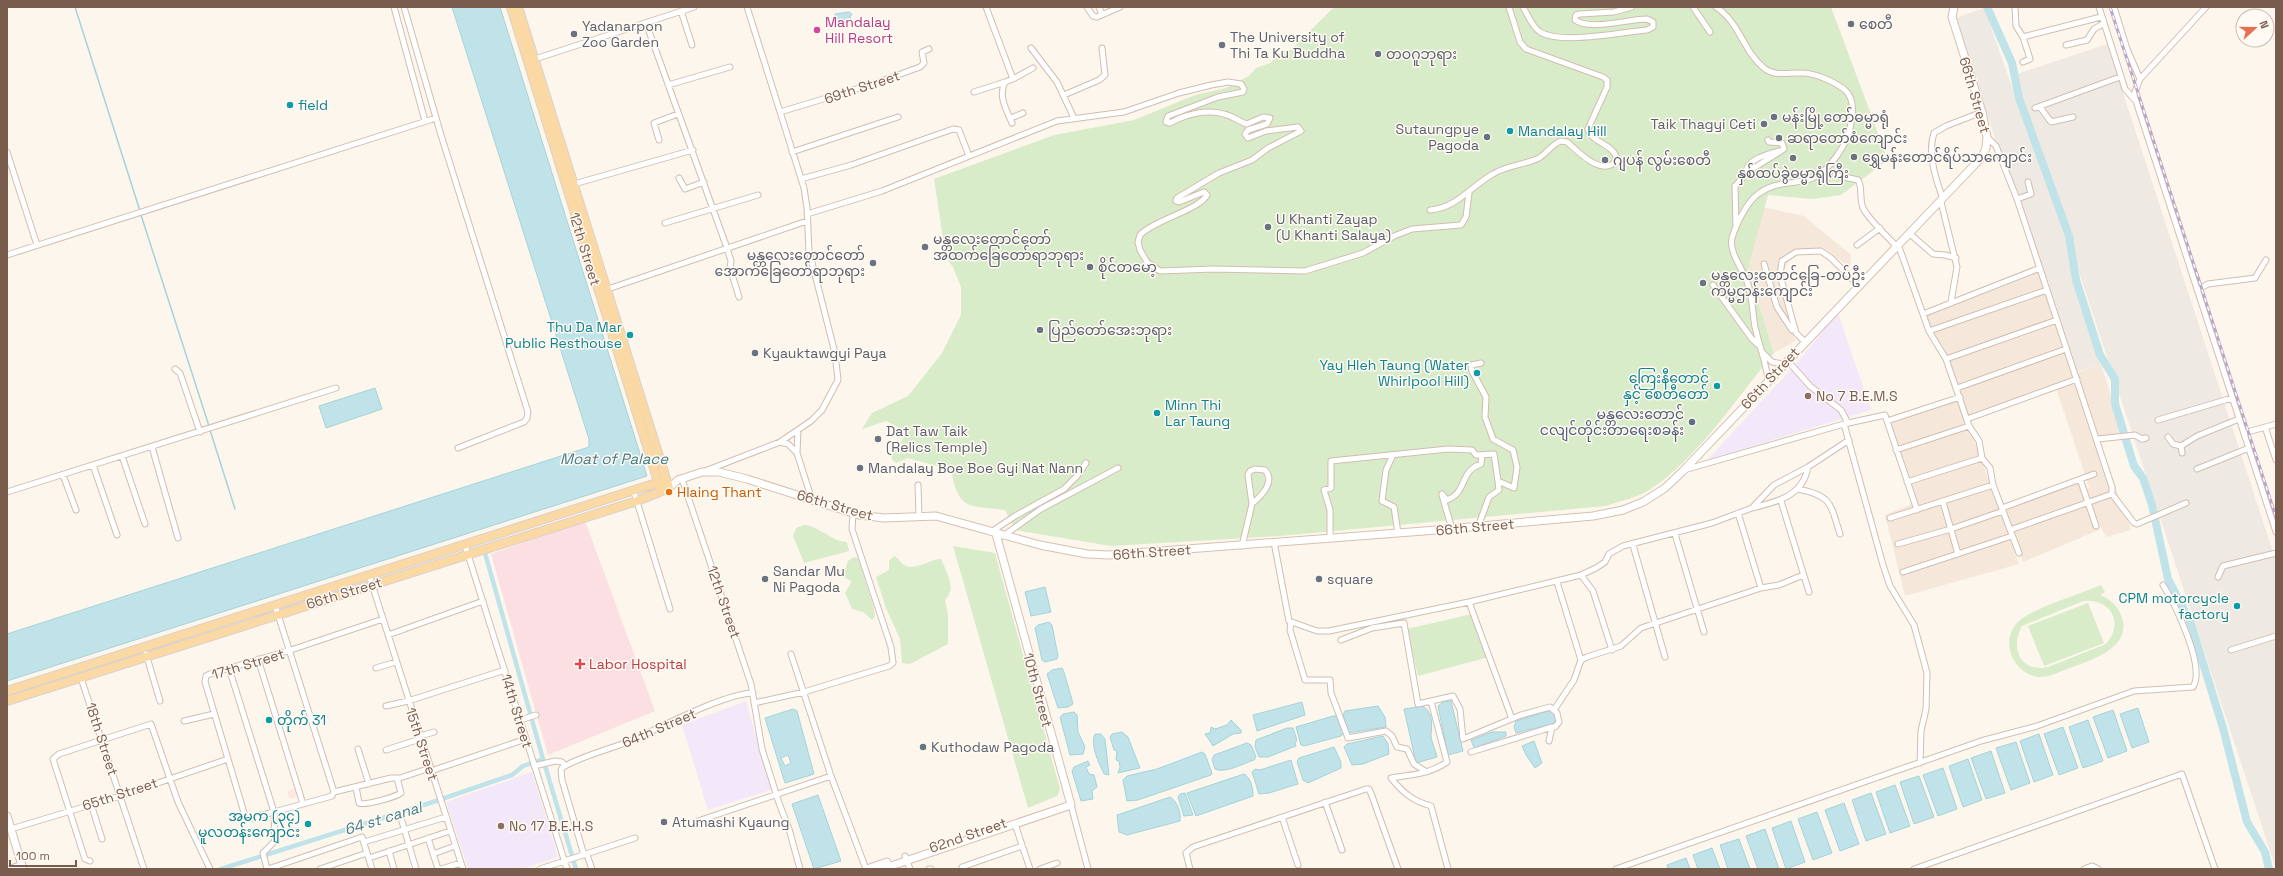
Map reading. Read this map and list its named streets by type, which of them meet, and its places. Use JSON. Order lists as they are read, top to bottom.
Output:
{
  "streets": {
    "main road": ["66th Street", "12th Street"],
    "street": [
      "69th Street",
      "17th Street",
      "10th Street",
      "14th Street",
      "64th Street",
      "18th Street",
      "15th Street",
      "65th Street",
      "62nd Street"
    ]
  },
  "crossings": [
    ["66th Street", "12th Street"],
    ["66th Street", "10th Street"],
    ["66th Street", "14th Street"],
    ["66th Street", "18th Street"],
    ["66th Street", "15th Street"],
    ["12th Street", "64th Street"],
    ["17th Street", "15th Street"],
    ["17th Street", "65th Street"],
    ["10th Street", "62nd Street"],
    ["18th Street", "65th Street"]
  ],
  "water": ["Moat of Palace", "64 st canal"],
  "places": {
    "other": [
      "စေတီ",
      "Mandalay Hill Resort",
      "Yadanarpon Zoo Garden",
      "The University of Thi Ta Ku Buddha",
      "တဝဂူဘုရား",
      "field",
      "မန်းမြို့တော်ဓမ္မာရုံ",
      "Taik Thagyi Ceti",
      "Mandalay Hill",
      "Sutaungpye Pagoda",
      "ဆရာတော်စံကျောင်း",
      "ရွှေမန်းတောင်ရိပ်သာကျောင်း",
      "နှစ်ထပ်ခွဲဓမ္မာရုံကြီး",
      "ဂျပန် လွမ်းစေတီ",
      "U Khanti Zayap (U Khanti Salaya)",
      "မန္တ‌လေးတောင်တော် အထက်ခြေတော်ရာဘုရား‌",
      "မန္တ‌လေးတောင်တော် အောက်ခြေတော်ရာဘုရား‌",
      "စိုင်တမော့",
      "မန္တလေးတောင်ခြေ-တပ်ဦး ကမ္မဌာန်းကျောင်း",
      "ပြည်တော်အေးဘုရား",
      "Thu Da Mar Public Resthouse",
      "Kyauktawgyi Paya",
      "Yay Hleh Taung (Water Whirlpool Hill)",
      "ကြေးနီတောင် နှင့် စေတီတော်",
      "No 7 B.E.M.S",
      "Minn Thi Lar Taung",
      "မန္တလေးတောင် ငလျင်တိုင်းတာရေးစခန်း",
      "Dat Taw Taik (Relics Temple)",
      "Mandalay Boe Boe Gyi Nat Nann",
      "Hlaing Thant",
      "Sandar Mu Ni Pagoda",
      "square",
      "CPM motorcycle factory",
      "တိုက် 31",
      "Kuthodaw Pagoda",
      "Atumashi Kyaung",
      "အမက (၃၄) မူလတန်းကျောင်း",
      "No 17 B.E.H.S"
    ],
    "health": ["Labor Hospital"]
  },
  "scale_bar": "100 m",
  "north": "right"
}
